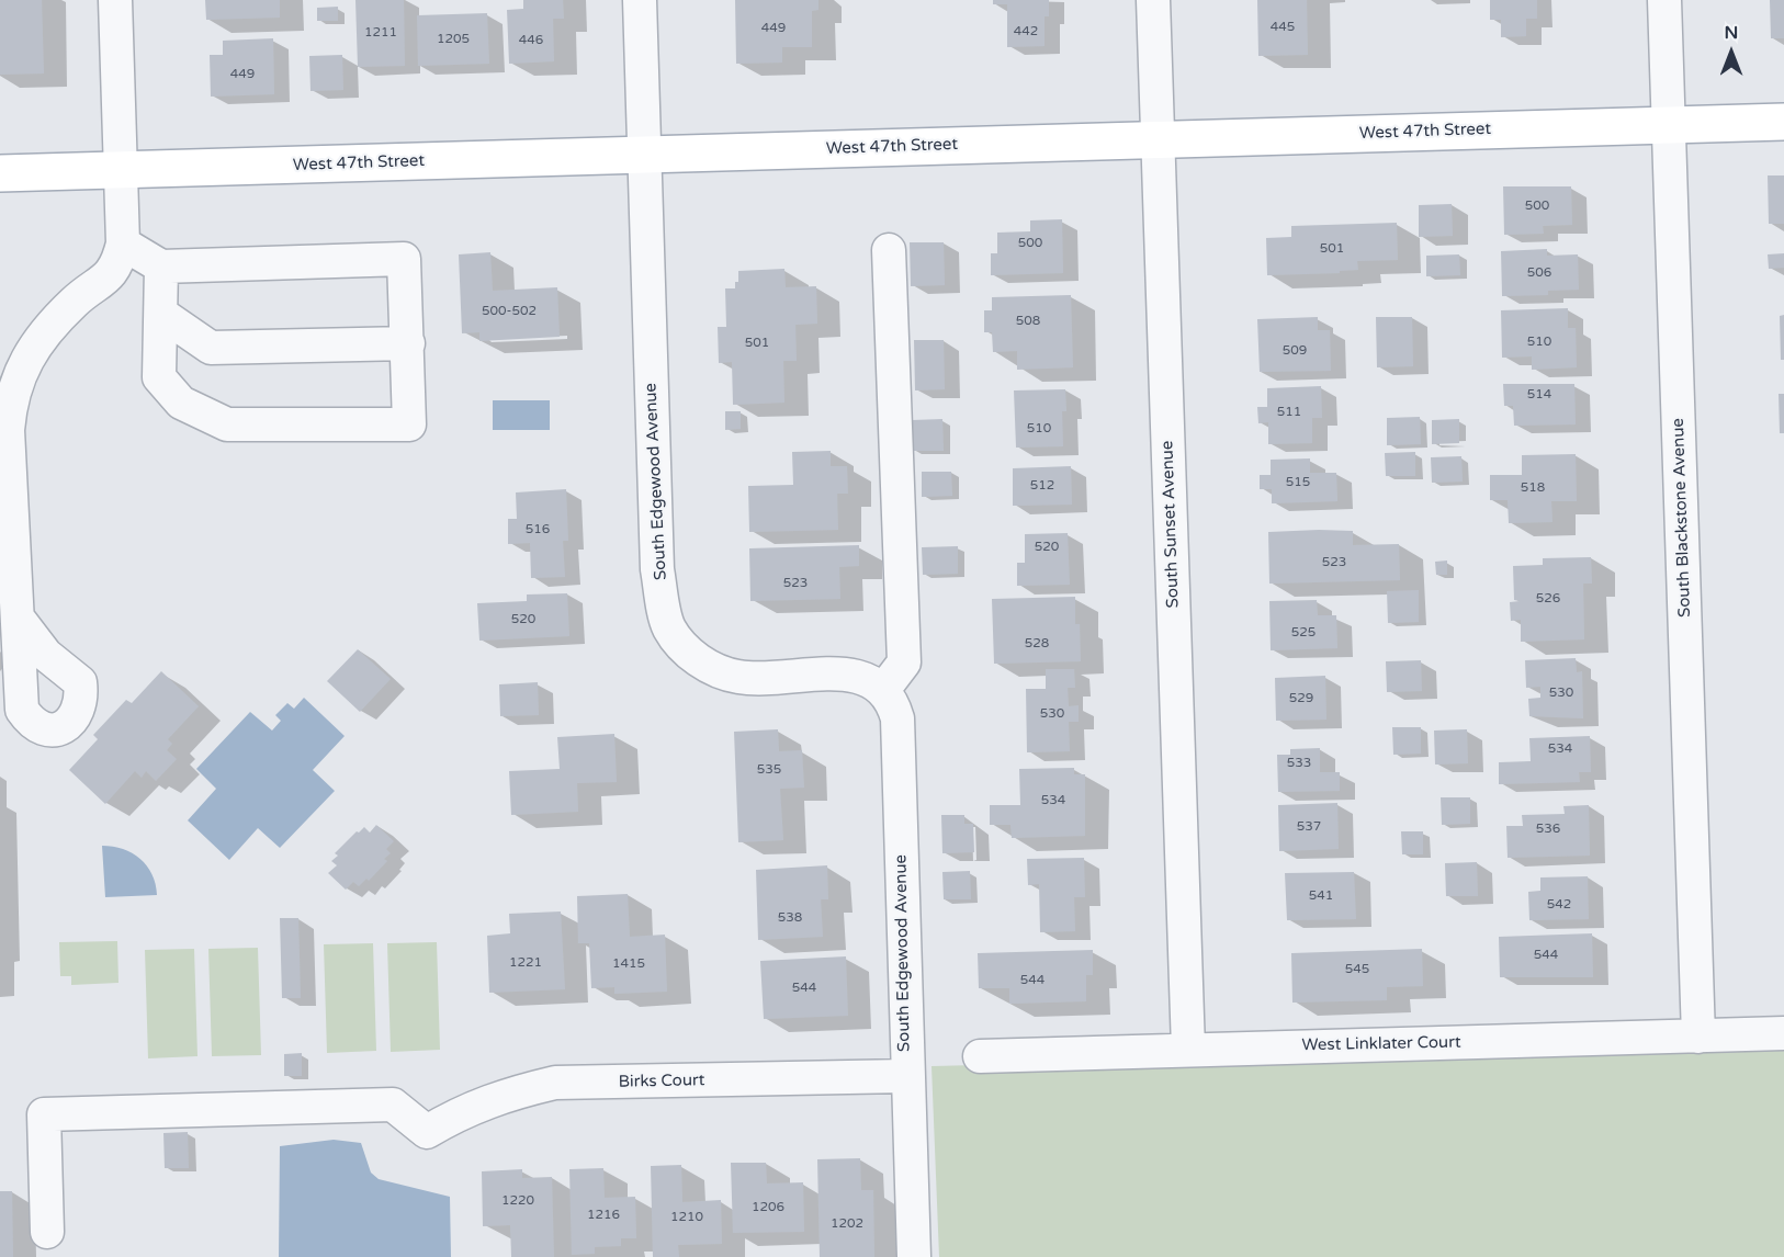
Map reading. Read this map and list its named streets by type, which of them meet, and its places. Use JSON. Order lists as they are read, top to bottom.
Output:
{
  "streets": {
    "main road": ["West 47th Street"],
    "street": [
      "South Edgewood Avenue",
      "South Blackstone Avenue",
      "South Sunset Avenue",
      "West Linklater Court",
      "Birks Court"
    ]
  },
  "crossings": [
    ["West 47th Street", "South Edgewood Avenue"],
    ["West 47th Street", "South Blackstone Avenue"],
    ["West 47th Street", "South Sunset Avenue"],
    ["South Edgewood Avenue", "Birks Court"],
    ["South Blackstone Avenue", "West Linklater Court"],
    ["South Sunset Avenue", "West Linklater Court"]
  ],
  "house_numbers": [
    "445",
    "449",
    "442",
    "1211",
    "1205",
    "446",
    "449",
    "500",
    "500",
    "501",
    "506",
    "500-502",
    "508",
    "510",
    "501",
    "509",
    "514",
    "511",
    "510",
    "515",
    "512",
    "518",
    "516",
    "520",
    "523",
    "523",
    "526",
    "520",
    "525",
    "528",
    "530",
    "529",
    "530",
    "534",
    "533",
    "535",
    "534",
    "537",
    "536",
    "541",
    "542",
    "538",
    "544",
    "1221",
    "1415",
    "545",
    "544",
    "544",
    "1220",
    "1206",
    "1216",
    "1210",
    "1202"
  ],
  "north": "top"
}
